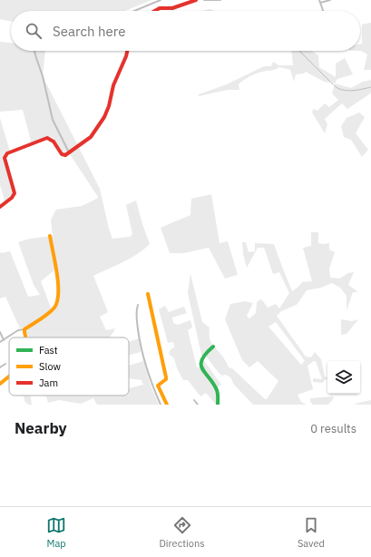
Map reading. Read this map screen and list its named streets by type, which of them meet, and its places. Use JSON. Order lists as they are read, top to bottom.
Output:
{
  "legend": ["Fast", "Slow", "Jam"],
  "page": {
    "search": "Search here",
    "heading": ["Nearby", "0 results"],
    "nav": ["Map", "Directions", "Saved"]
  }
}
